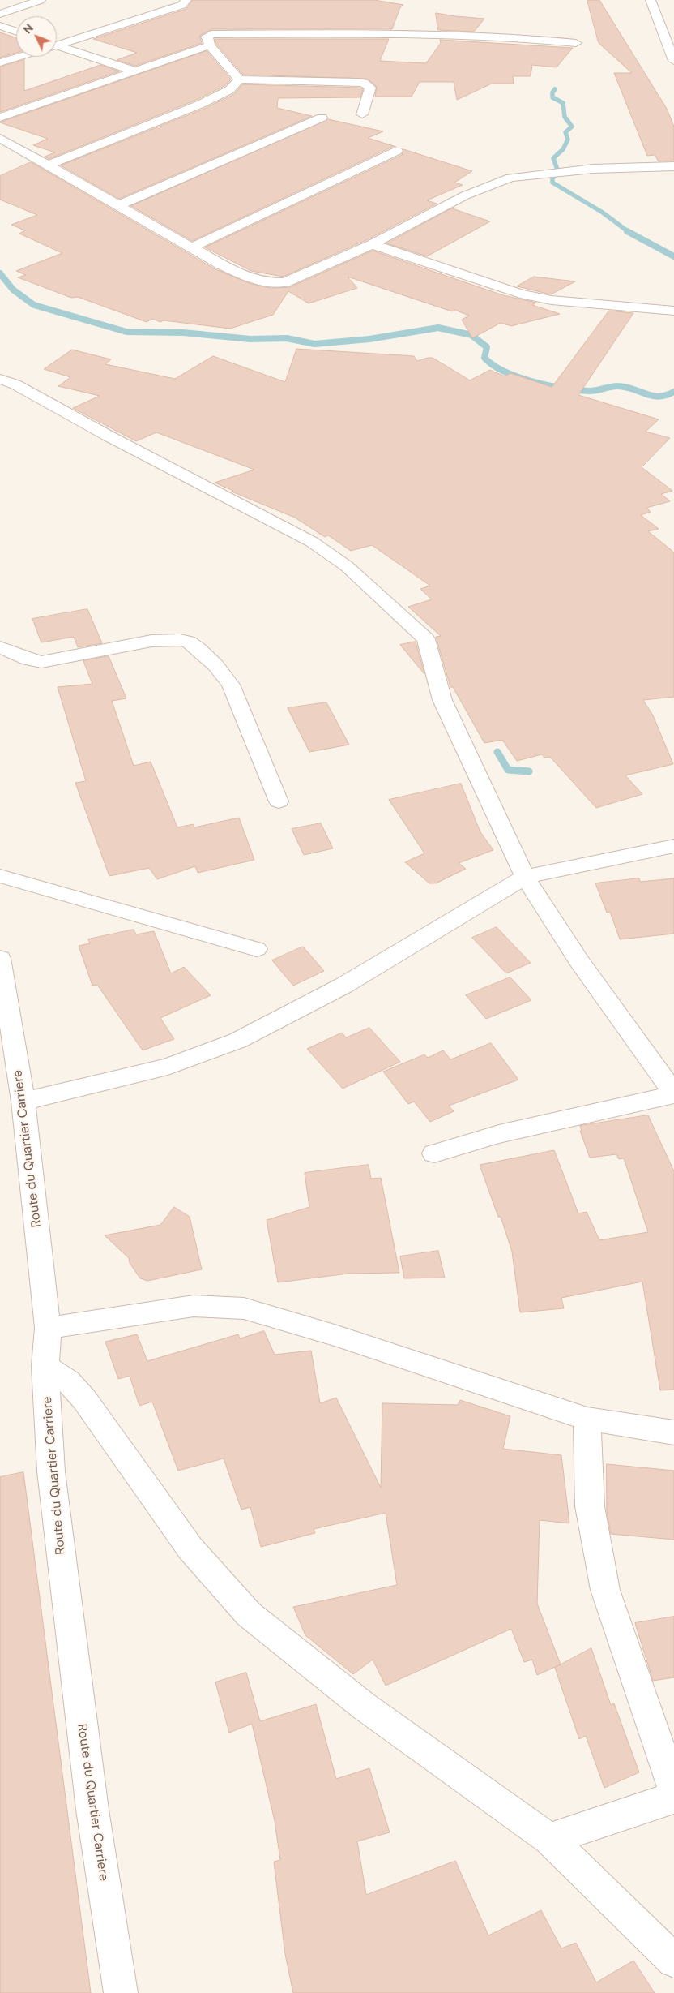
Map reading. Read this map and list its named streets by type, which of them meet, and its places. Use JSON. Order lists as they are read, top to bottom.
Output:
{
  "streets": {
    "street": ["Route du Quartier Carriere"]
  },
  "north": "top left"
}
